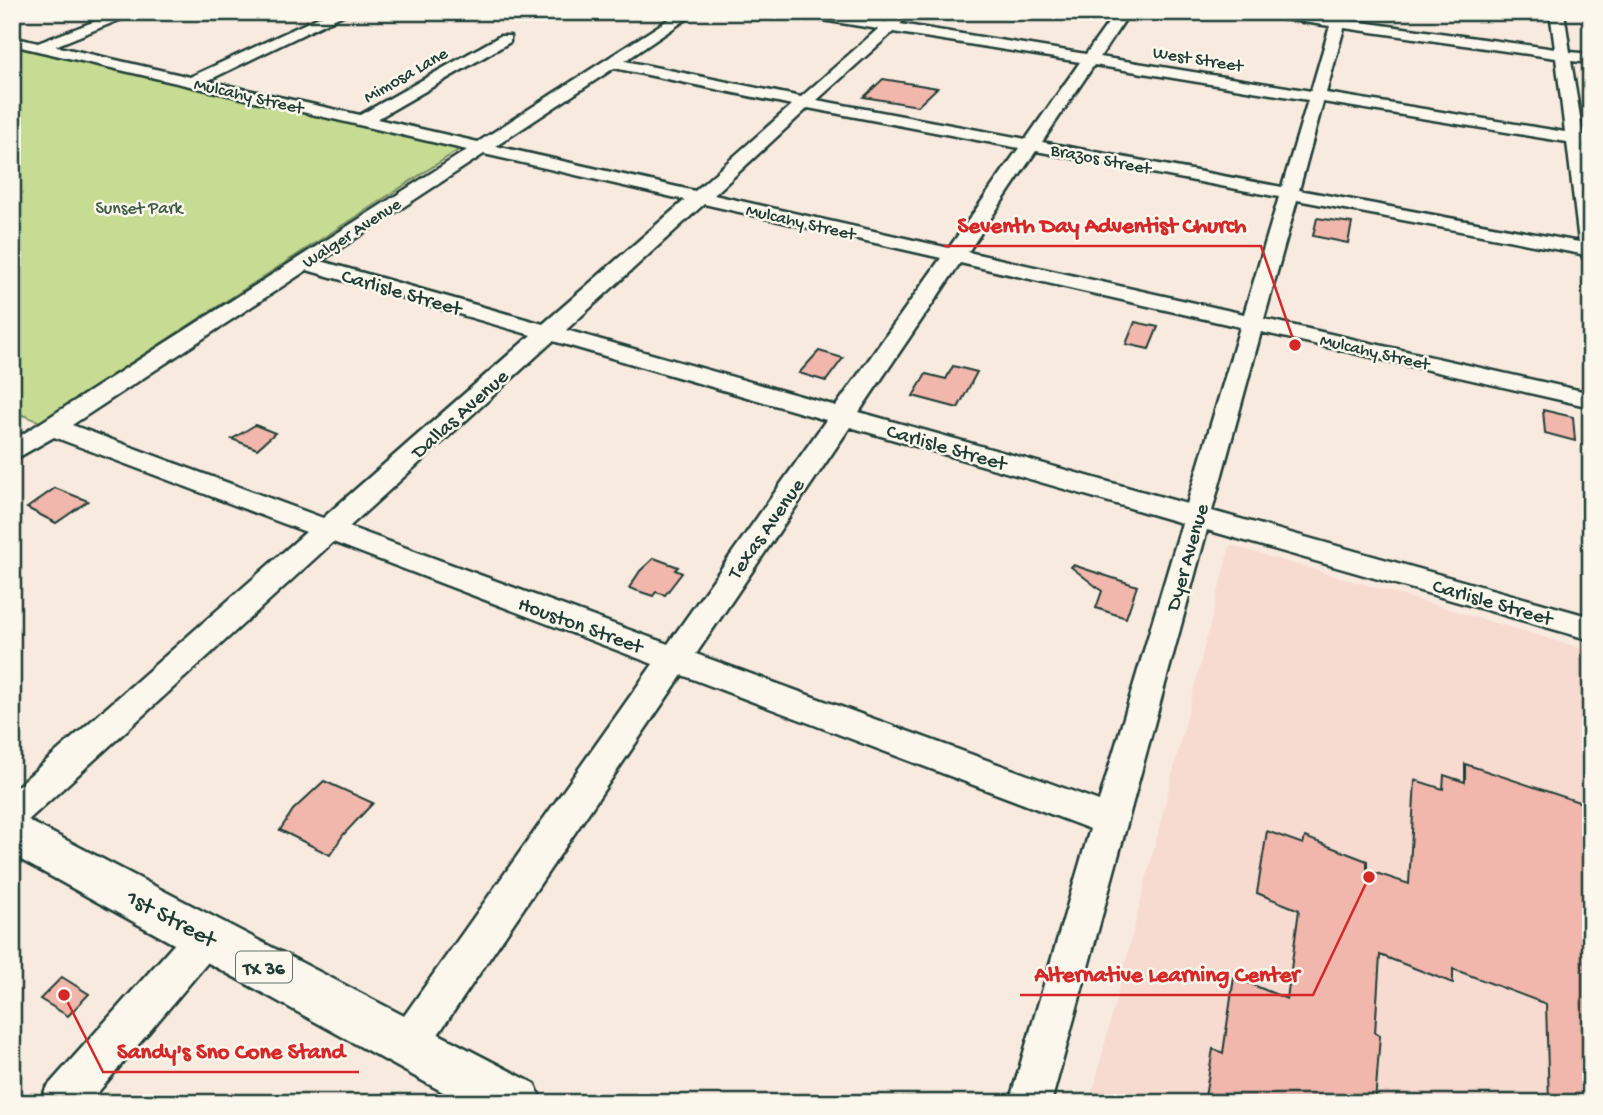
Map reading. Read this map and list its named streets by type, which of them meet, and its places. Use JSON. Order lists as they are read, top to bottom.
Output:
{
  "streets": {
    "main road": ["1st Street", "TX 36"],
    "street": [
      "West Street",
      "Mimosa Lane",
      "Mulcahy Street",
      "Brazos Street",
      "Walger Avenue",
      "Carlisle Street",
      "Dallas Avenue",
      "Texas Avenue",
      "Dyer Avenue",
      "Houston Street"
    ]
  },
  "crossings": [
    ["West Street", "Dallas Avenue"],
    ["West Street", "Texas Avenue"],
    ["West Street", "Dyer Avenue"],
    ["Mimosa Lane", "Mulcahy Street"],
    ["Mulcahy Street", "Walger Avenue"],
    ["Mulcahy Street", "Dallas Avenue"],
    ["Mulcahy Street", "Texas Avenue"],
    ["Mulcahy Street", "Dyer Avenue"],
    ["Brazos Street", "Walger Avenue"],
    ["Brazos Street", "Dallas Avenue"],
    ["Brazos Street", "Texas Avenue"],
    ["Brazos Street", "Dyer Avenue"],
    ["Walger Avenue", "Carlisle Street"],
    ["Walger Avenue", "Houston Street"],
    ["Carlisle Street", "Dallas Avenue"],
    ["Carlisle Street", "Texas Avenue"],
    ["Carlisle Street", "Dyer Avenue"],
    ["Dallas Avenue", "Houston Street"],
    ["Texas Avenue", "Houston Street"],
    ["Texas Avenue", "1st Street"],
    ["Dyer Avenue", "Houston Street"]
  ],
  "parks": ["Sunset Park"],
  "places": ["Seventh Day Adventist Church", "Alternative Learning Center", "Sandy's Sno Cone Stand"]
}
